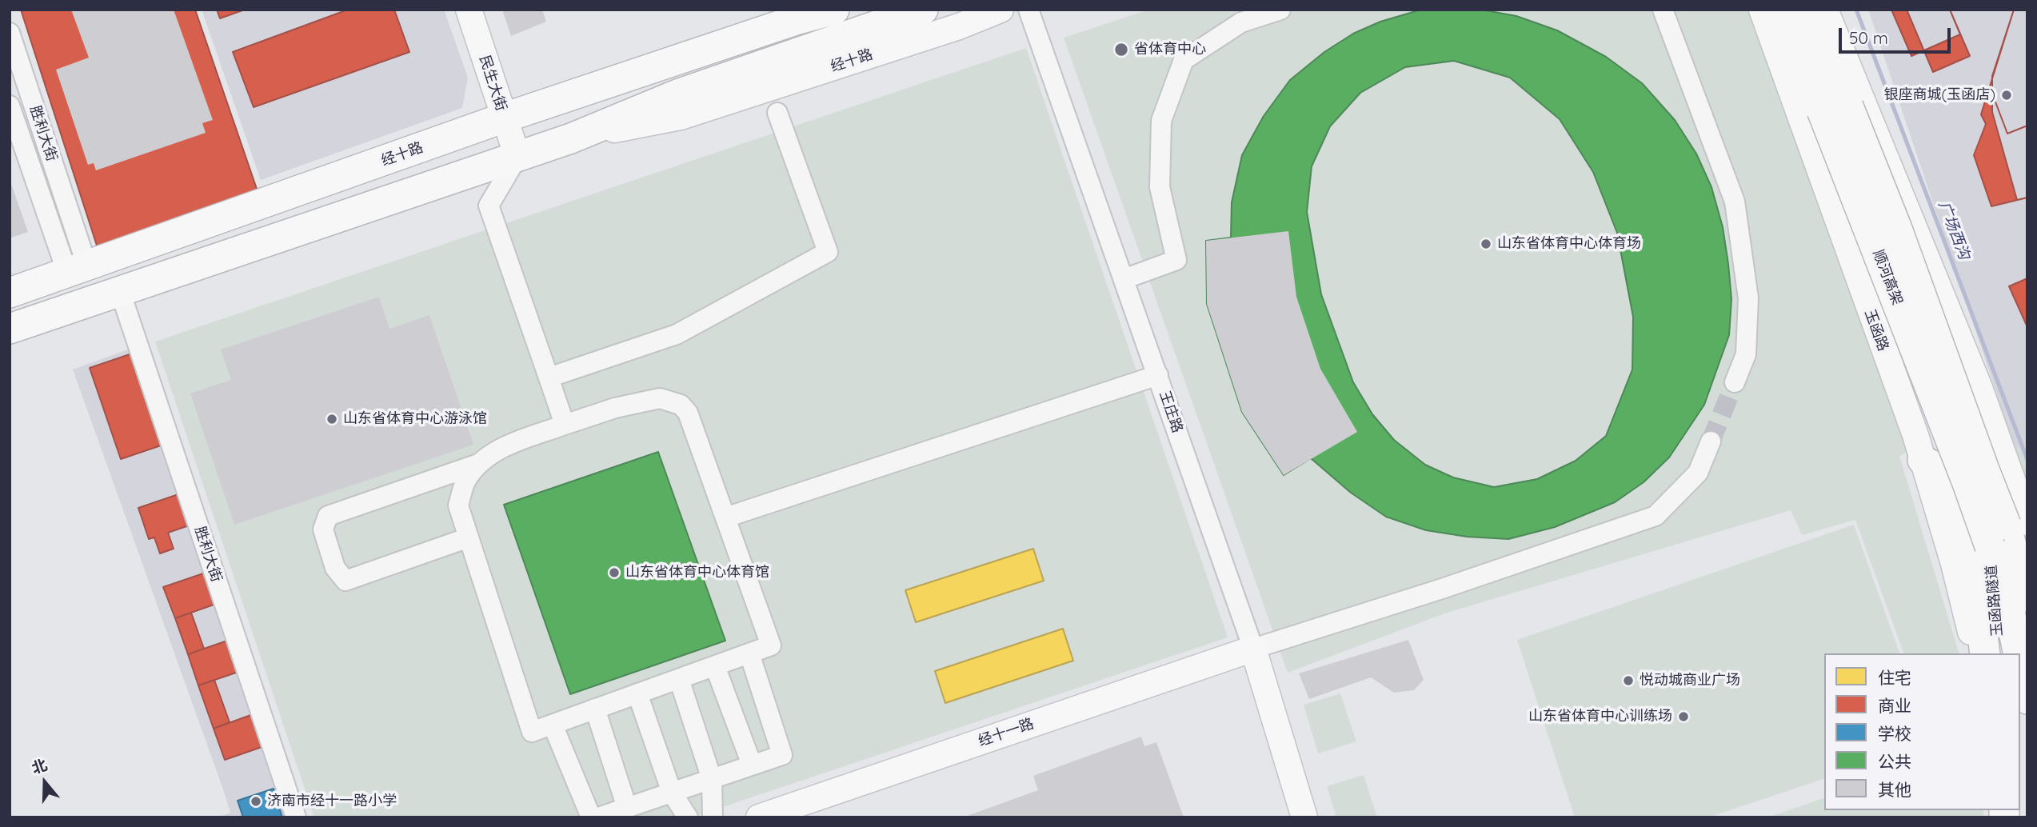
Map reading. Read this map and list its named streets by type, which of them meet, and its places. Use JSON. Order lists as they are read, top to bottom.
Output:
{
  "streets": {
    "highway": ["经十路", "顺河高架", "玉函路隧道"],
    "main road": [
      "民生大街",
      "玉函路",
      "王庄路",
      "经十一路"
    ],
    "street": ["胜利大街"]
  },
  "crossings": [
    ["经十路", "民生大街"],
    ["经十路", "胜利大街"],
    ["顺河高架", "玉函路隧道"],
    ["王庄路", "经十一路"]
  ],
  "water": ["广场西沟"],
  "places": [
    "省体育中心",
    "银座商城(玉函店)",
    "山东省体育中心体育场",
    "山东省体育中心游泳馆",
    "山东省体育中心体育馆",
    "悦动城商业广场",
    "山东省体育中心训练场",
    "济南市经十一路小学"
  ],
  "legend": [
    "住宅",
    "商业",
    "学校",
    "公共",
    "其他"
  ],
  "scale_bar": "50 m",
  "north": "top"
}
